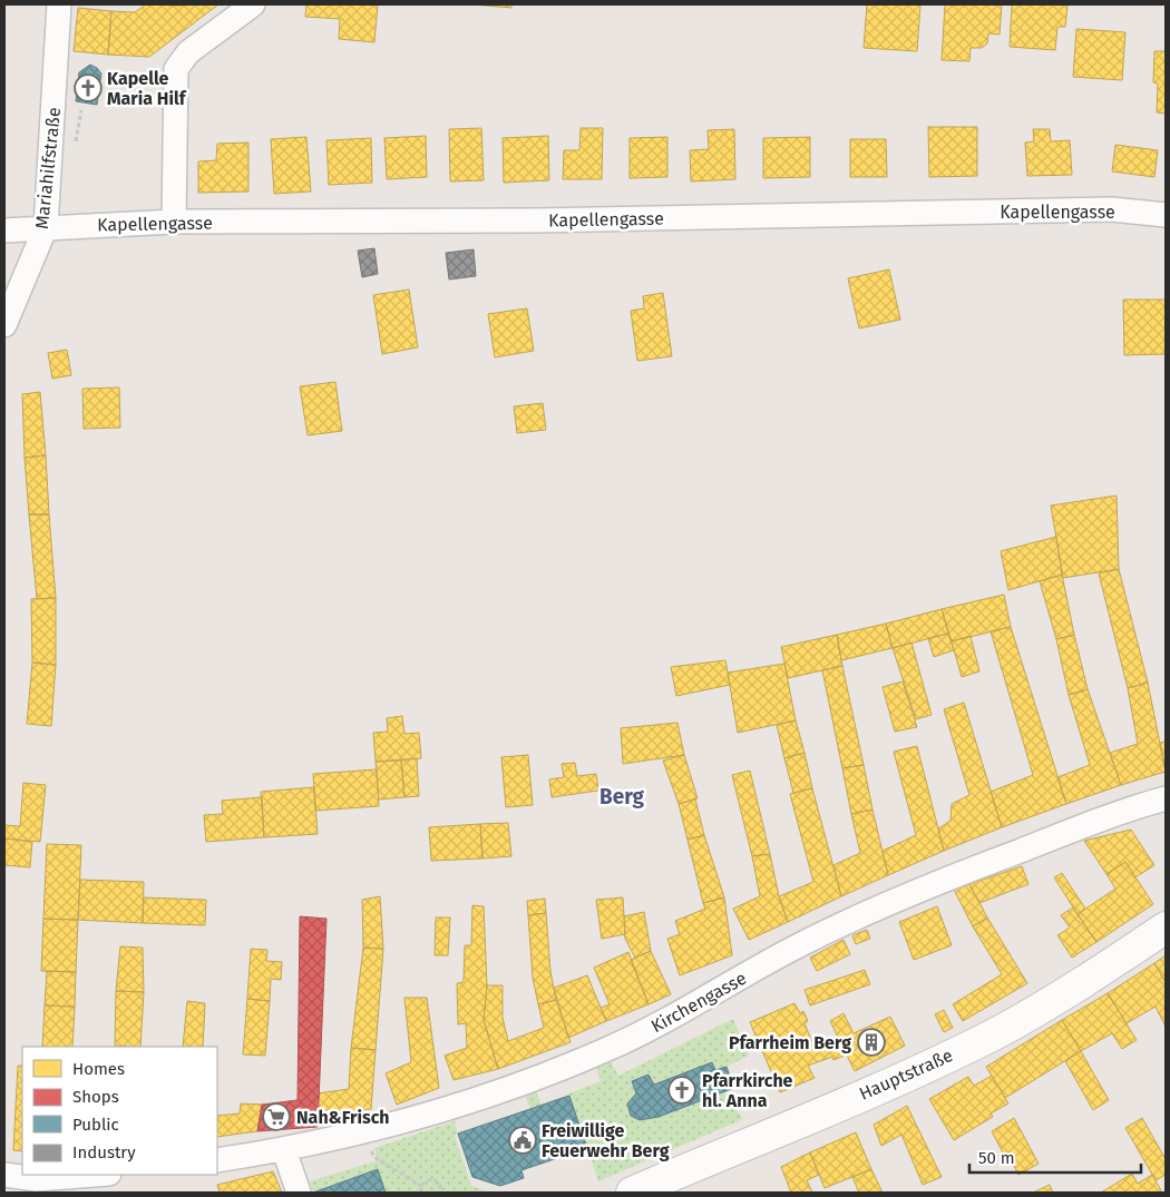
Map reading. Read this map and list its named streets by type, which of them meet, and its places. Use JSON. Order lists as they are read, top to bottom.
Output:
{
  "streets": {
    "main road": ["Hauptstraße"],
    "street": ["Mariahilfstraße", "Kapellengasse", "Kirchengasse"]
  },
  "crossings": [
    ["Mariahilfstraße", "Kapellengasse"]
  ],
  "districts": ["Berg"],
  "places": {
    "church": ["Kapelle Maria Hilf", "Pfarrkirche hl. Anna"],
    "building": ["Pfarrheim Berg"],
    "supermarket": ["Nah&Frisch"],
    "public building": ["Freiwillige Feuerwehr Berg"]
  },
  "legend": [
    "Homes",
    "Shops",
    "Public",
    "Industry"
  ],
  "scale_bar": "50 m"
}
